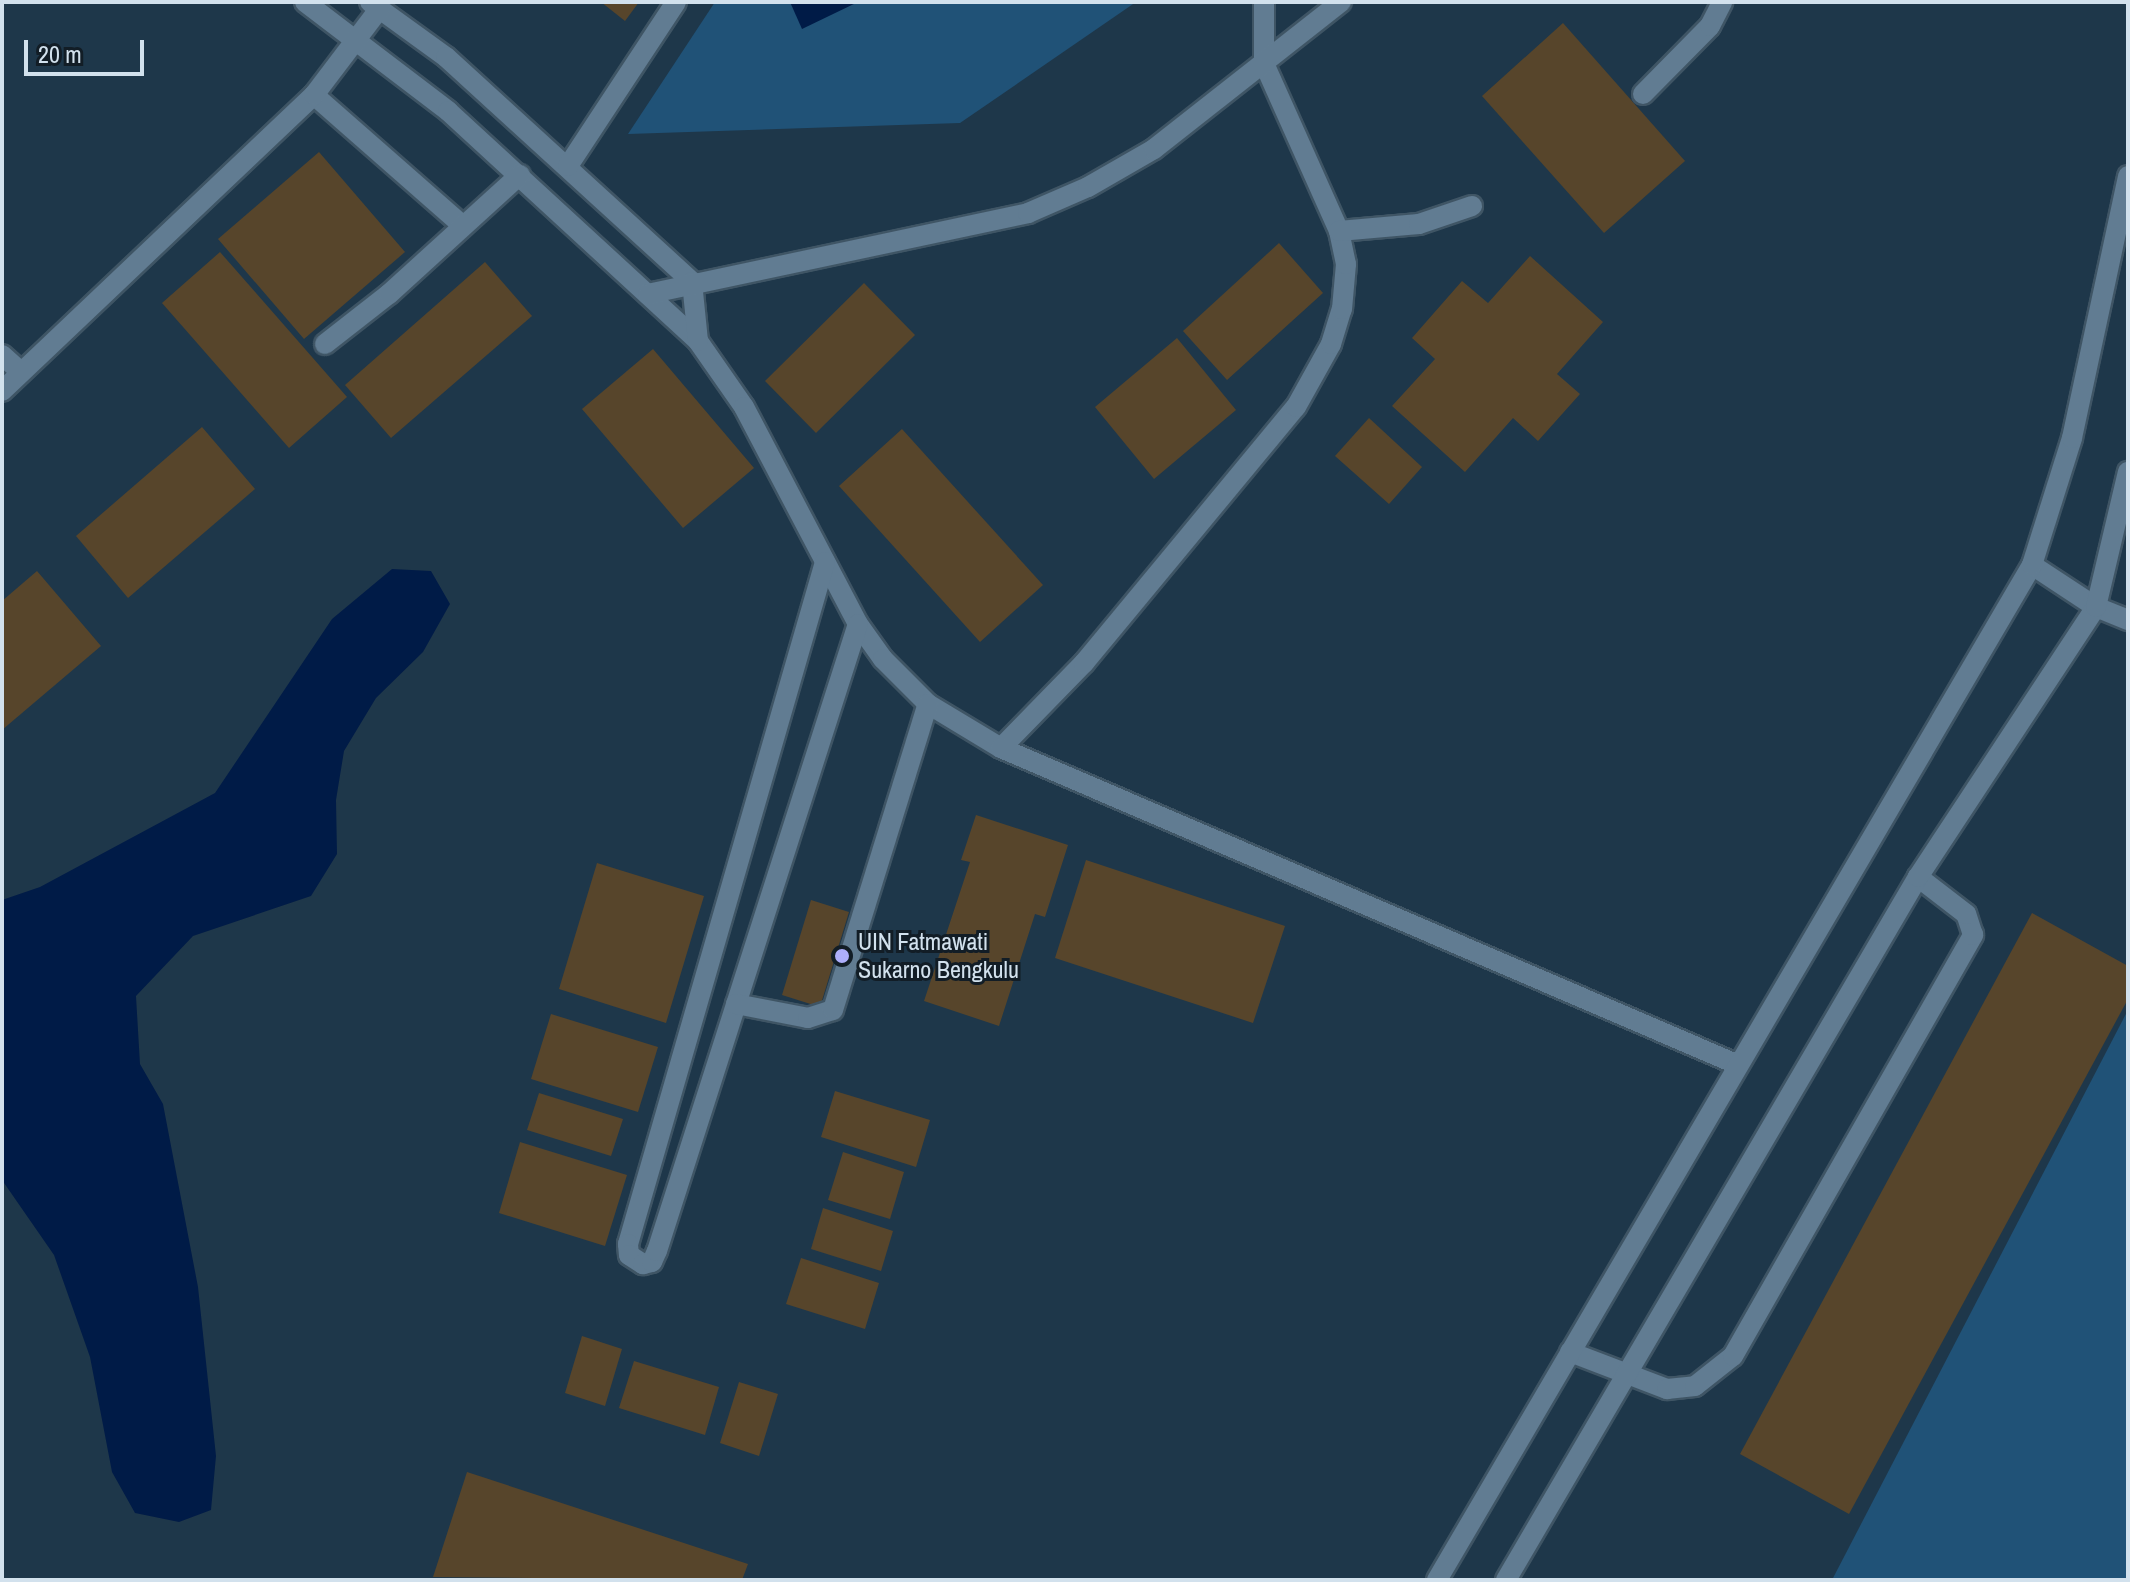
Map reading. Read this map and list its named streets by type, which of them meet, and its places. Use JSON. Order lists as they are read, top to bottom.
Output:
{
  "places": ["UIN Fatmawati Sukarno Bengkulu"],
  "scale_bar": "20 m"
}
